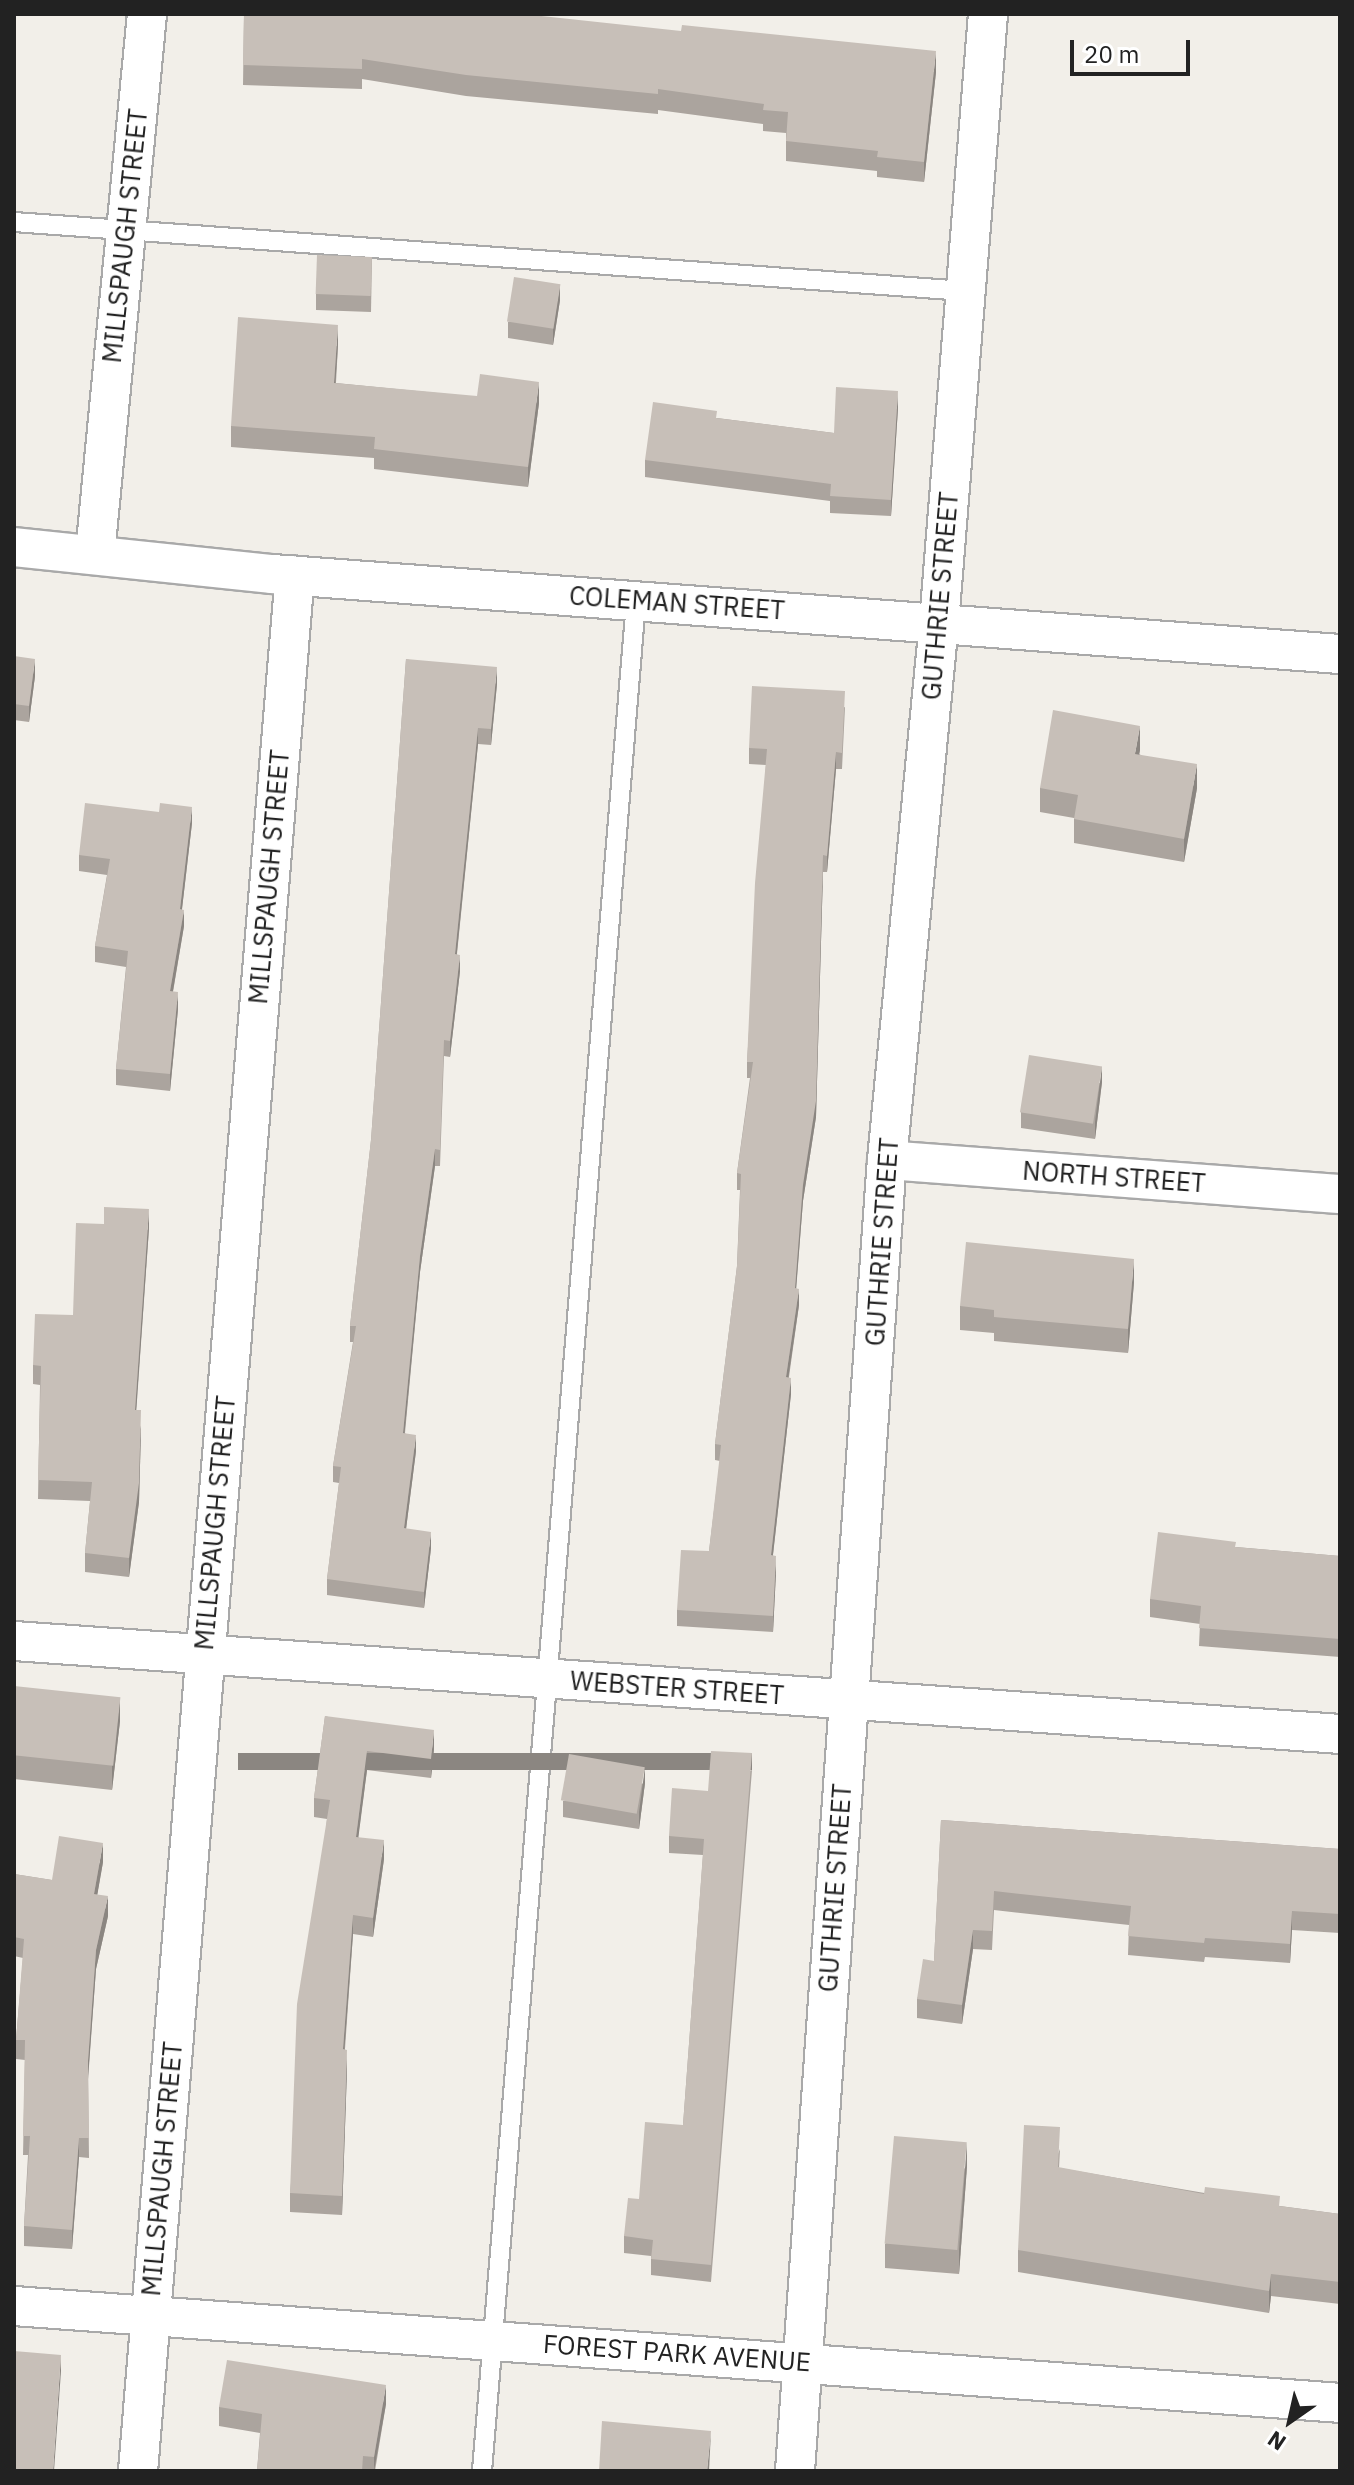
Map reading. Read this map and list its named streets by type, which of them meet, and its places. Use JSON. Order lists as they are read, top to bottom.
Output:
{
  "streets": {
    "street": [
      "MILLSPAUGH STREET",
      "GUTHRIE STREET",
      "COLEMAN STREET",
      "NORTH STREET",
      "WEBSTER STREET",
      "FOREST PARK AVENUE"
    ]
  },
  "crossings": [
    ["MILLSPAUGH STREET", "COLEMAN STREET"],
    ["MILLSPAUGH STREET", "WEBSTER STREET"],
    ["MILLSPAUGH STREET", "FOREST PARK AVENUE"],
    ["GUTHRIE STREET", "COLEMAN STREET"],
    ["GUTHRIE STREET", "NORTH STREET"],
    ["GUTHRIE STREET", "WEBSTER STREET"],
    ["GUTHRIE STREET", "FOREST PARK AVENUE"]
  ],
  "scale_bar": "20 m",
  "north": "bottom left"
}
